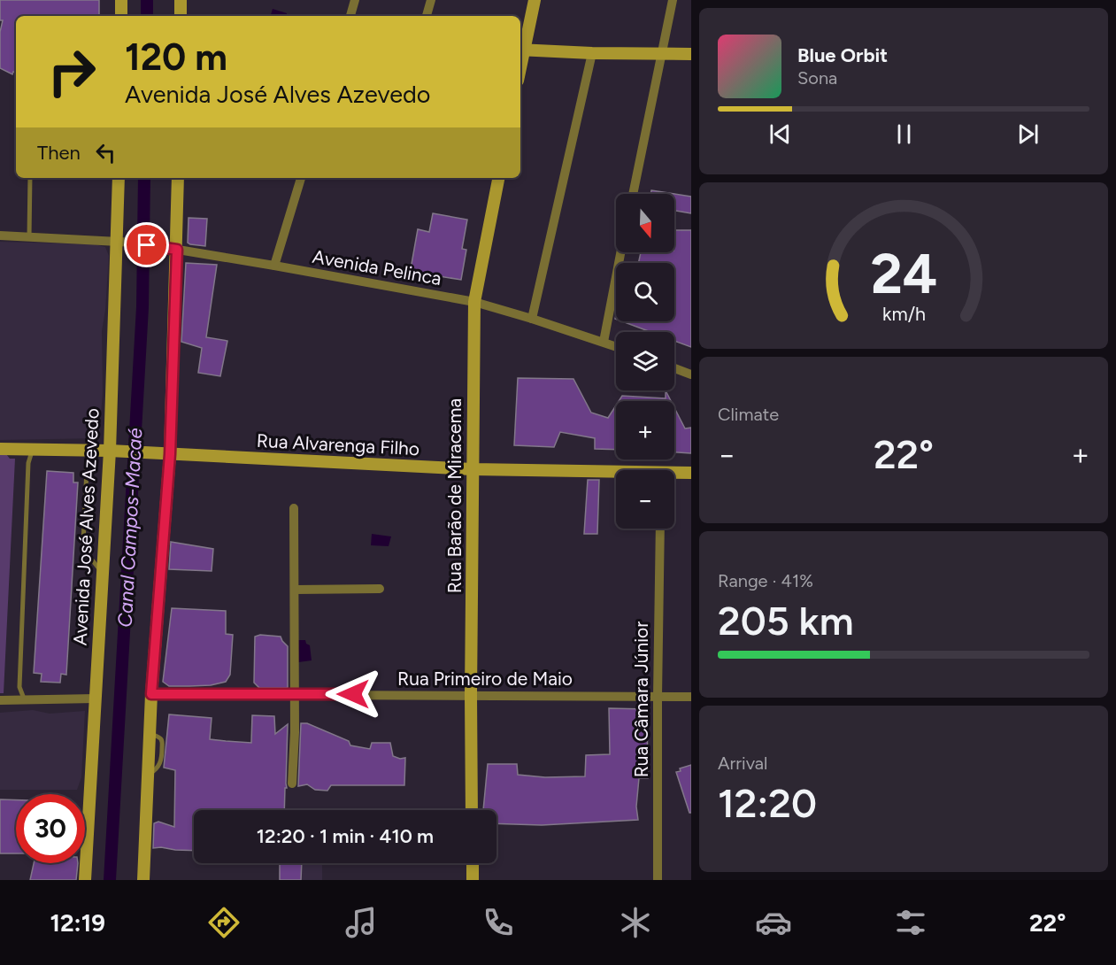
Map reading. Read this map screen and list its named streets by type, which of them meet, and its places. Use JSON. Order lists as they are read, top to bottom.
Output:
{
  "streets": {
    "main road": ["Rua Alvarenga Filho", "Rua Barão de Miracema", "Avenida José Alves Azevedo"],
    "street": ["Avenida Pelinca", "Rua Primeiro de Maio", "Rua Câmara Júnior"]
  },
  "crossings": [
    ["Avenida Pelinca", "Rua Barão de Miracema"],
    ["Avenida Pelinca", "Avenida José Alves Azevedo"],
    ["Rua Alvarenga Filho", "Rua Barão de Miracema"],
    ["Rua Alvarenga Filho", "Avenida José Alves Azevedo"],
    ["Rua Barão de Miracema", "Rua Primeiro de Maio"],
    ["Rua Primeiro de Maio", "Rua Câmara Júnior"]
  ],
  "water": ["Canal Campos-Macaé"],
  "north": "bottom",
  "page": {
    "turn": ["120 m", "Avenida José Alves Azevedo"],
    "song": ["Blue Orbit", "Sona"],
    "then": "Then",
    "map_buttons": ["+", "−"],
    "tile": [
      "Climate",
      ["Range · 41%", "205 km"],
      ["Arrival", "12:20"]
    ],
    "heat": ["−", "22°", "+"],
    "limit": "30",
    "trip": "12:20 · 1 min · 410 m",
    "tabs": ["12:19", "22°"],
    "gauge": ["24", "km/h"]
  }
}
